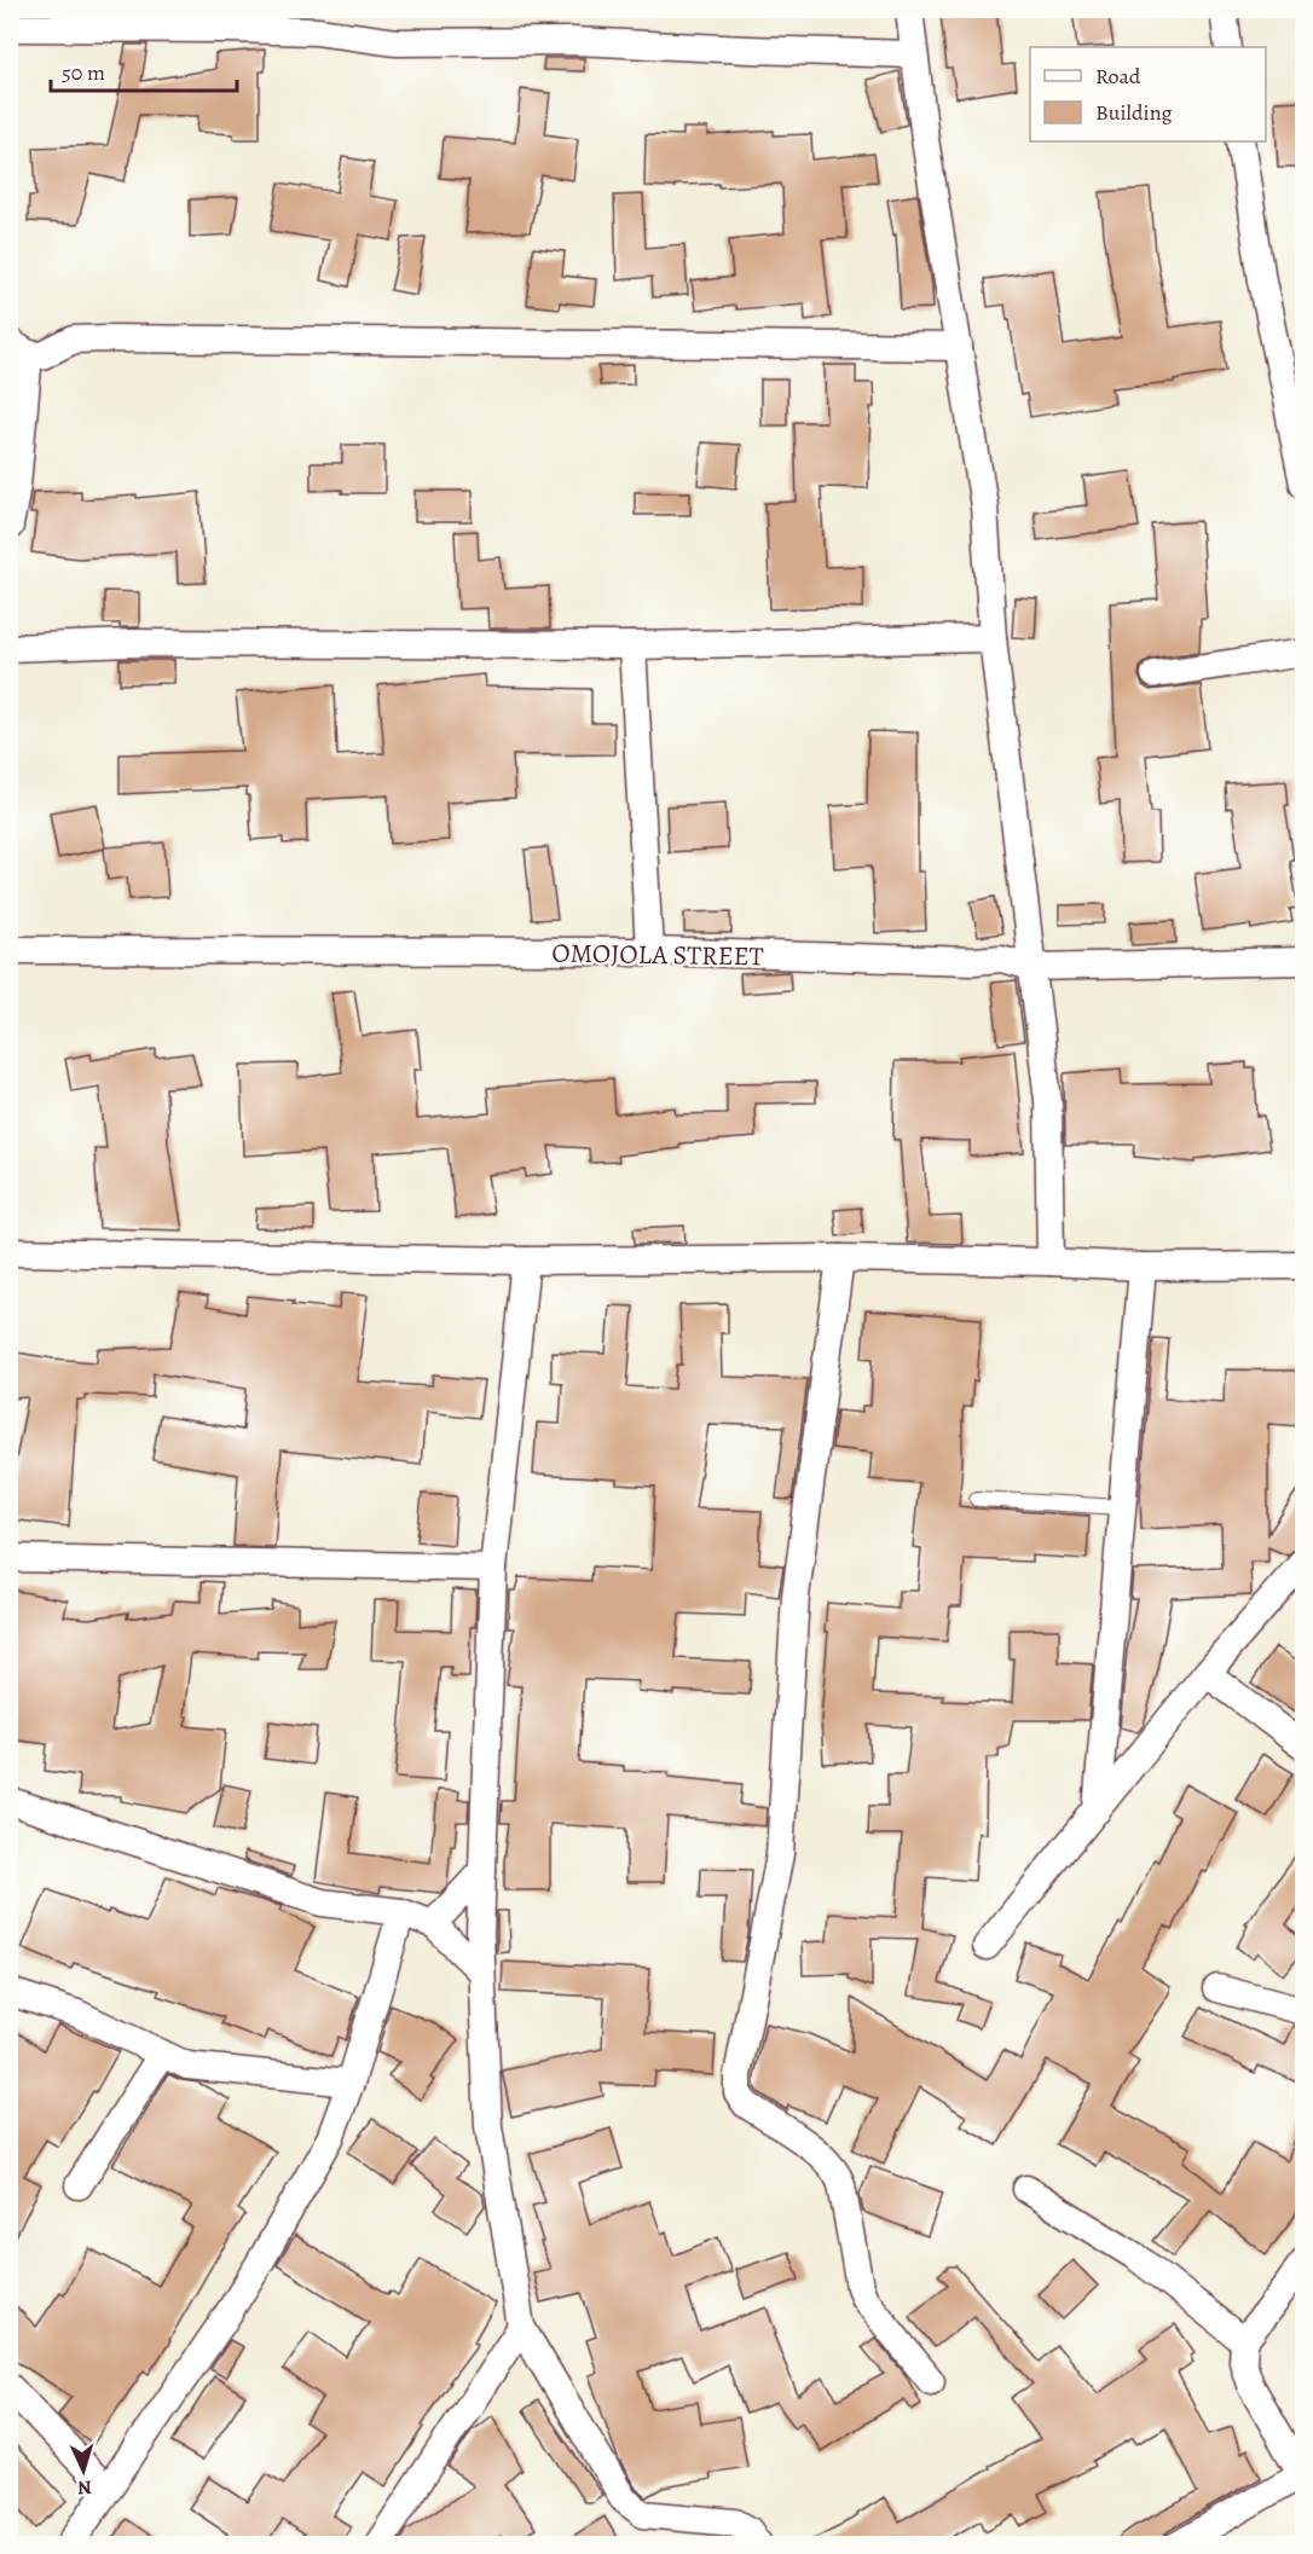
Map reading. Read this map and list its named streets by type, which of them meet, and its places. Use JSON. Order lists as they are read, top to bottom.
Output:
{
  "streets": {
    "street": ["OMOJOLA STREET"]
  },
  "legend": ["Road", "Building"],
  "scale_bar": "50 m",
  "north": "bottom"
}
